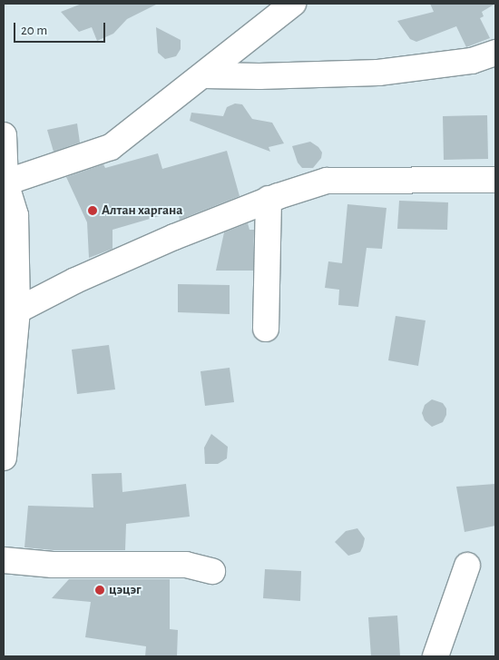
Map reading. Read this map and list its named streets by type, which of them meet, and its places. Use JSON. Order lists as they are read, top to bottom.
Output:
{
  "places": ["Алтан харгана", "цэцэг"],
  "scale_bar": "20 m"
}
